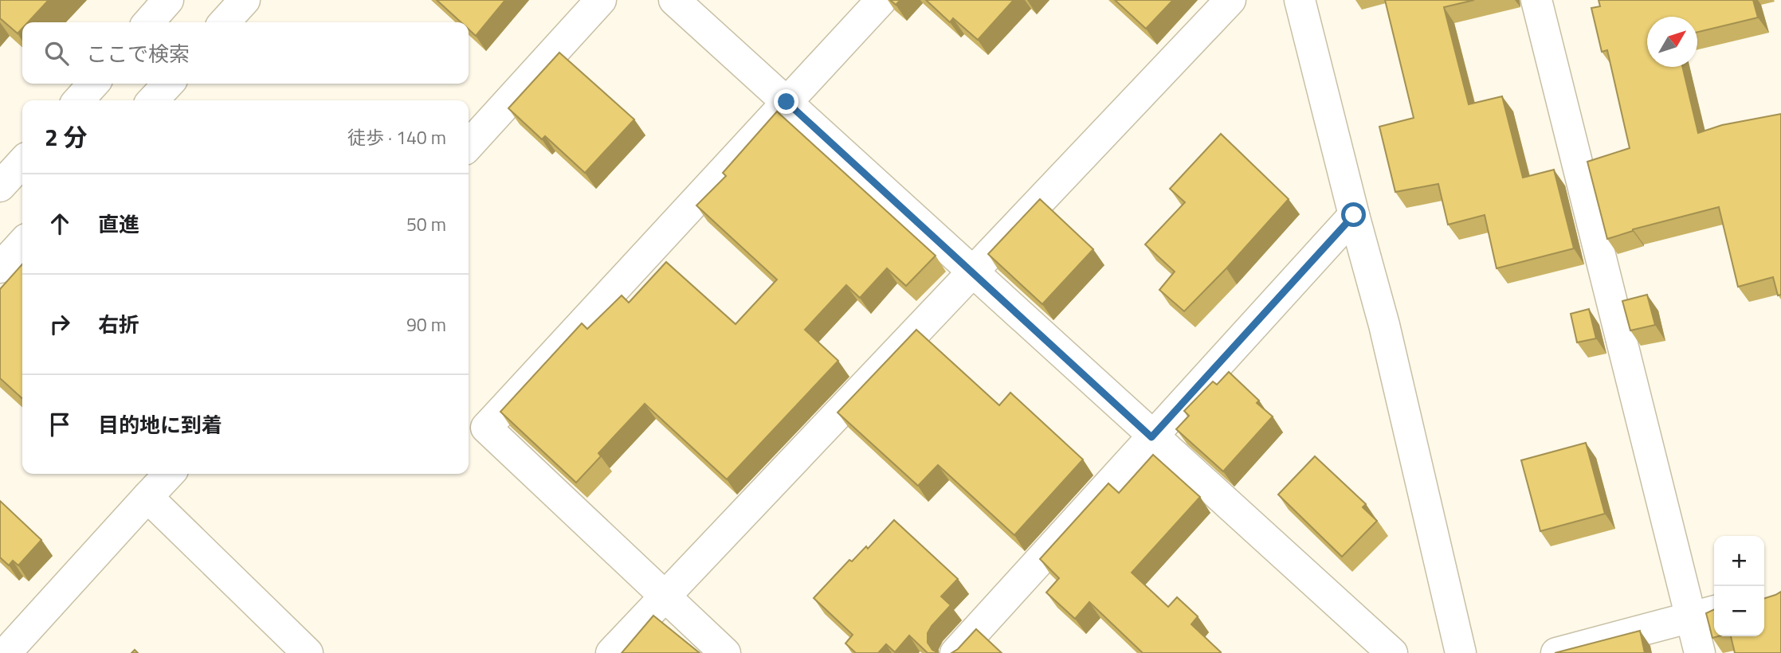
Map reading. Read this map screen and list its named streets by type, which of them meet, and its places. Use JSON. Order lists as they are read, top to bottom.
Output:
{
  "north": "top right",
  "page": {
    "search": "ここで検索",
    "heading": ["2 分", "徒歩 · 140 m"],
    "list": [
      ["直進", "50 m"],
      ["右折", "90 m"],
      "目的地に到着"
    ],
    "map_buttons": ["+", "−"]
  }
}
